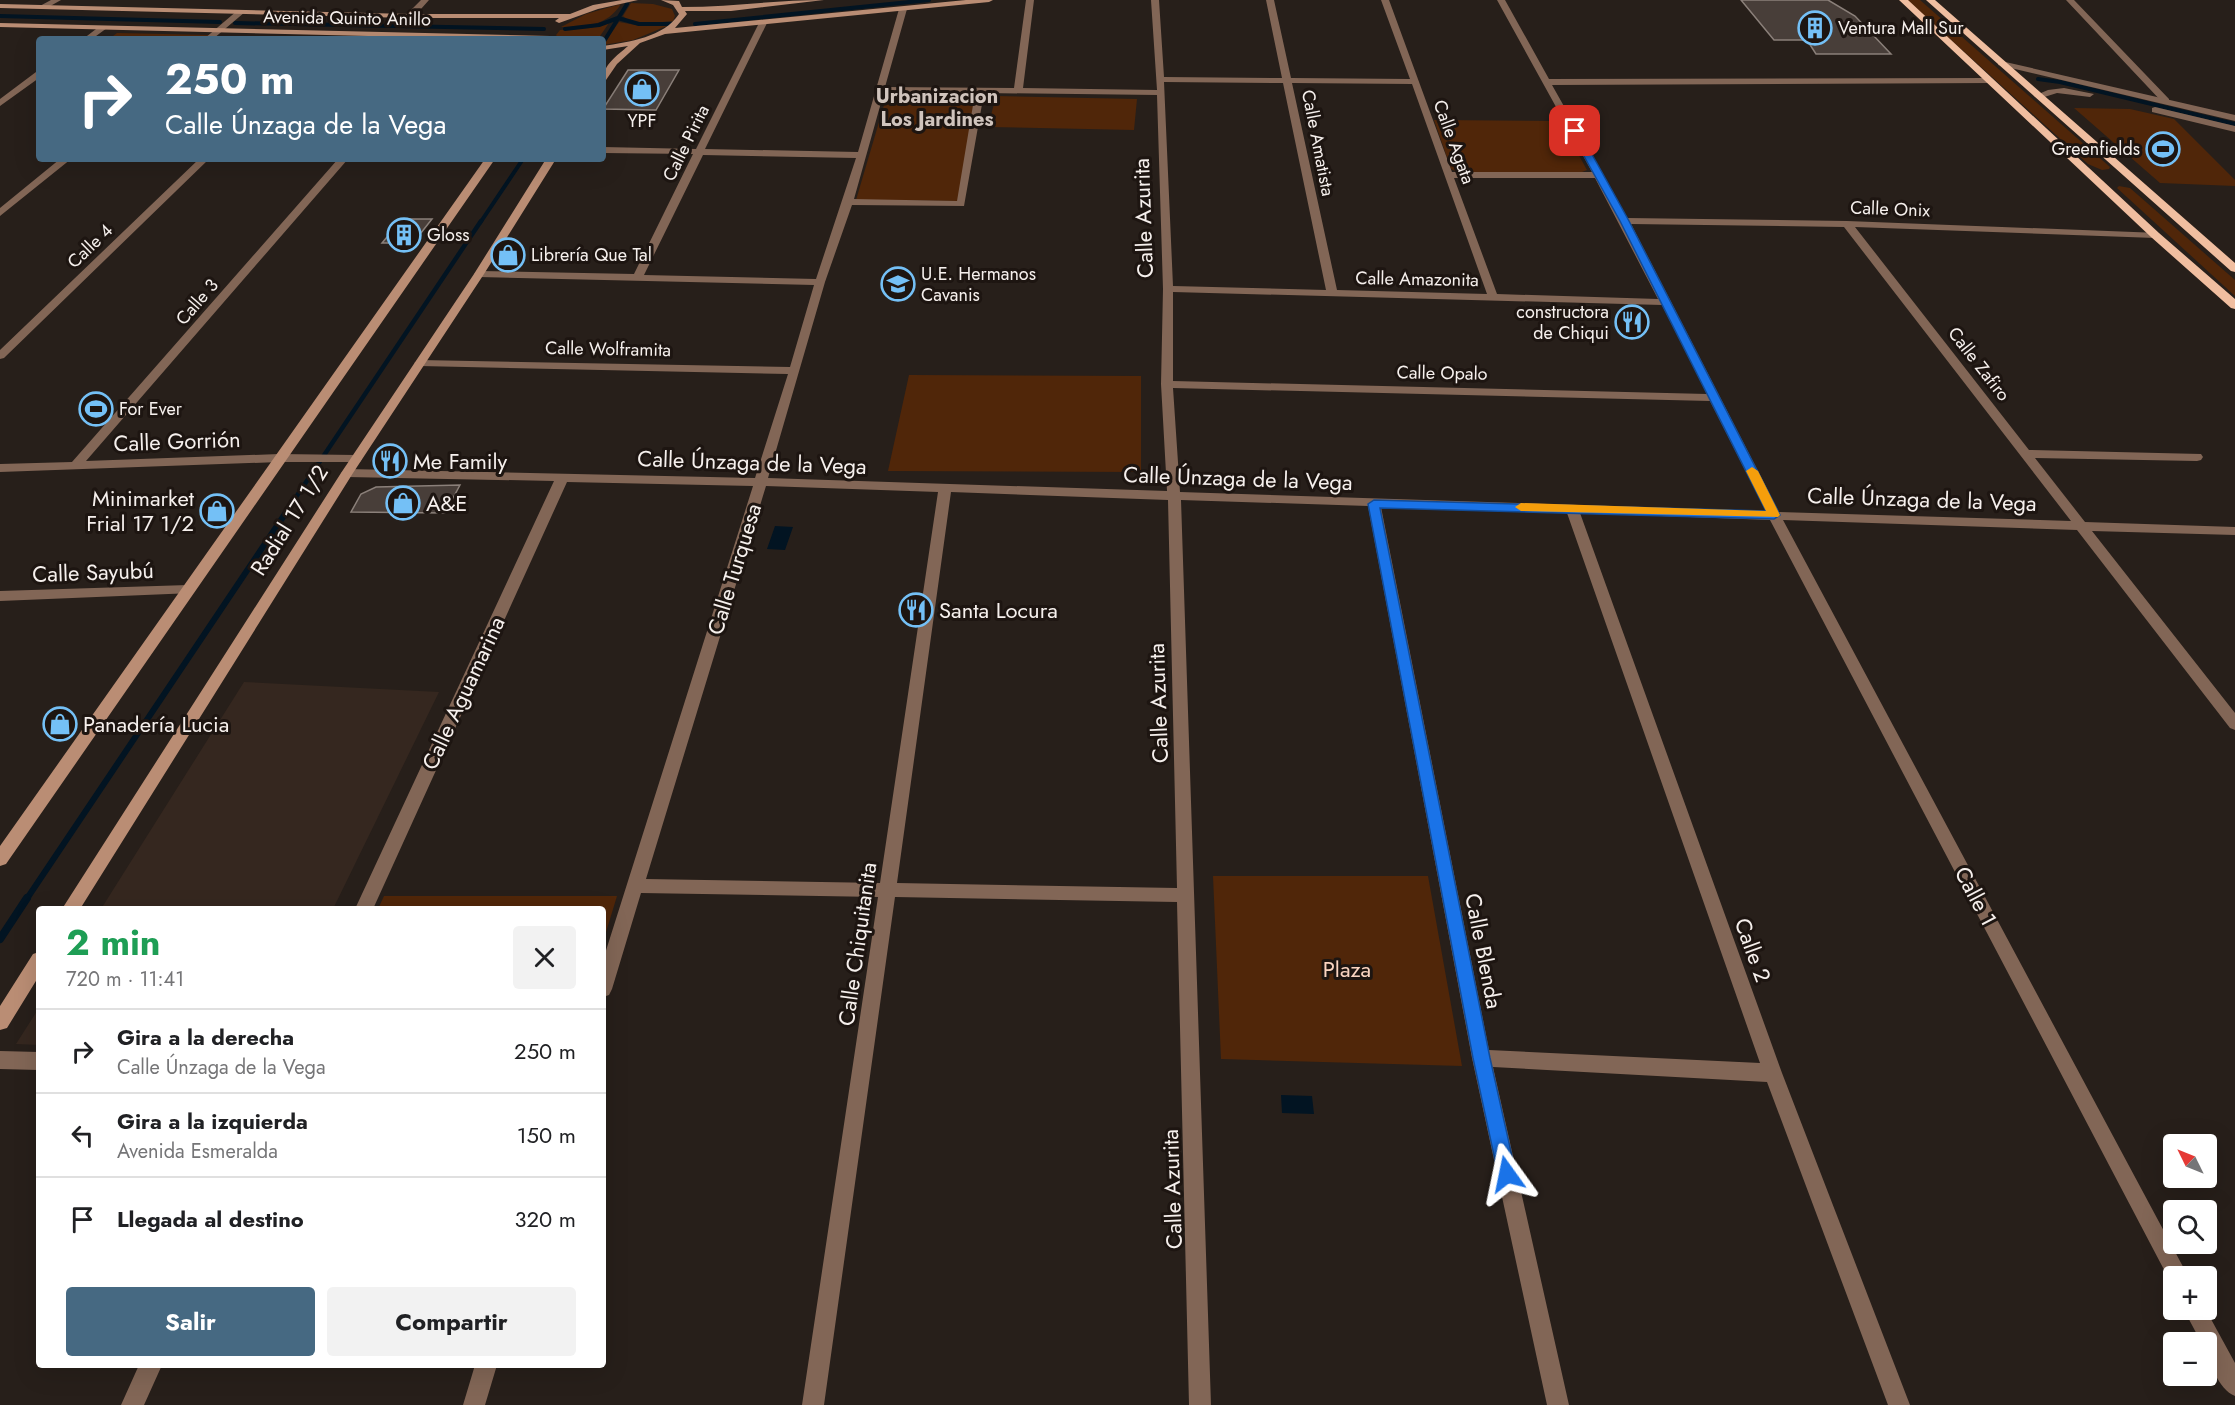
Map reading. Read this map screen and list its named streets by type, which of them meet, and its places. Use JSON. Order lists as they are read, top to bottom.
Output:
{
  "streets": {
    "main road": ["Avenida Quinto Anillo", "Radial 17 1/2"],
    "street": [
      "Calle Agata",
      "Calle Pirita",
      "Calle Amatista",
      "Calle Onix",
      "Calle Azurita",
      "Calle 4",
      "Calle Amazonita",
      "Calle 3",
      "Calle Wolframita",
      "Calle Zafiro",
      "Calle Opalo",
      "Calle Gorrión",
      "Calle Únzaga de la Vega",
      "Calle Turquesa",
      "Calle Sayubú",
      "Calle Aguamarina",
      "Calle 1",
      "Calle Chiquitanita",
      "Calle 2",
      "Calle Blenda"
    ]
  },
  "crossings": [
    ["Calle Agata", "Calle Amazonita"],
    ["Calle Amatista", "Calle Amazonita"],
    ["Calle Onix", "Calle Zafiro"],
    ["Calle Onix", "Calle 1"],
    ["Calle Azurita", "Calle Amazonita"],
    ["Calle Azurita", "Calle Opalo"],
    ["Calle Azurita", "Calle Únzaga de la Vega"],
    ["Calle Amazonita", "Calle 1"],
    ["Calle 3", "Calle Gorrión"],
    ["Calle Wolframita", "Radial 17 1/2"],
    ["Calle Wolframita", "Calle Turquesa"],
    ["Calle Zafiro", "Calle Únzaga de la Vega"],
    ["Calle Opalo", "Calle 1"],
    ["Calle Gorrión", "Radial 17 1/2"],
    ["Calle Únzaga de la Vega", "Radial 17 1/2"],
    ["Calle Únzaga de la Vega", "Calle Turquesa"],
    ["Calle Únzaga de la Vega", "Calle Aguamarina"],
    ["Calle Únzaga de la Vega", "Calle 1"],
    ["Calle Únzaga de la Vega", "Calle Chiquitanita"],
    ["Calle Únzaga de la Vega", "Calle 2"],
    ["Calle Únzaga de la Vega", "Calle Blenda"],
    ["Radial 17 1/2", "Calle Sayubú"]
  ],
  "districts": ["Urbanizacion Los Jardines"],
  "parks": ["Plaza"],
  "places": {
    "building": ["Ventura Mall Sur", "Gloss"],
    "shop": [
      "YPF",
      "Librería Que Tal",
      "A&E",
      "Minimarket Frial 17 1/2",
      "Panadería Lucia"
    ],
    "sports": ["Greenfields", "For Ever"],
    "school or university": ["U.E. Hermanos Cavanis"],
    "restaurant": ["constructora de Chiqui", "Me Family", "Santa Locura"]
  },
  "north": "top left",
  "page": {
    "turn": ["250 m", "Calle Únzaga de la Vega"],
    "heading": ["2 min", "720 m · 11:41"],
    "list": [
      {
        "name": "Gira a la derecha",
        "note": "Calle Únzaga de la Vega",
        "value": "250 m"
      },
      {
        "name": "Gira a la izquierda",
        "note": "Avenida Esmeralda",
        "value": "150 m"
      },
      {
        "name": "Llegada al destino",
        "value": "320 m"
      }
    ],
    "map_buttons": ["+", "−"],
    "buttons": ["Salir", "Compartir"]
  }
}
